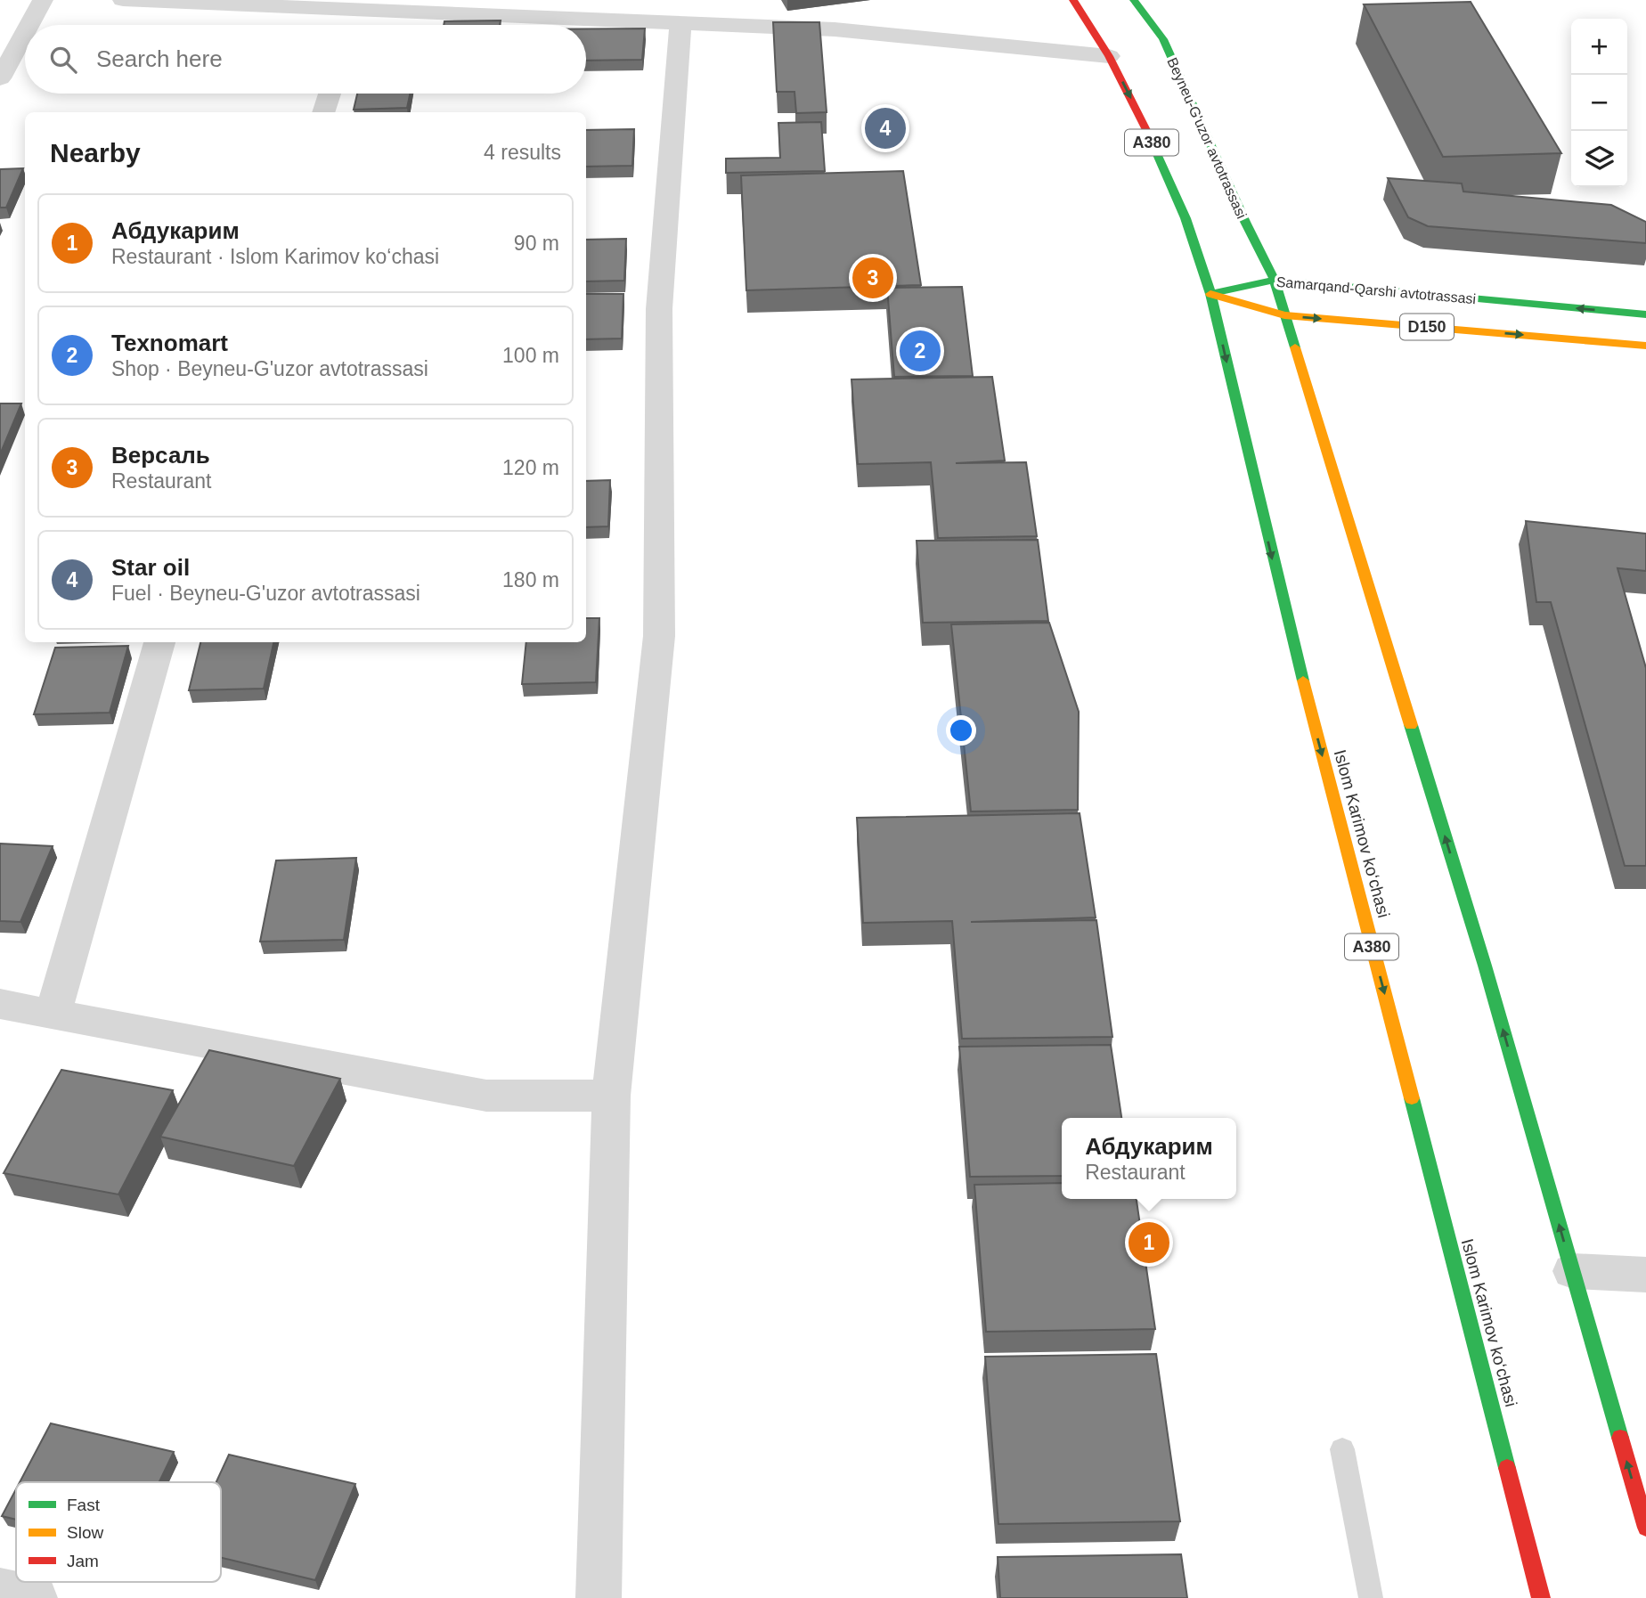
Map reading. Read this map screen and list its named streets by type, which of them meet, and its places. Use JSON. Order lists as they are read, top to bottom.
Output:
{
  "streets": {
    "main road": [
      "Beyneu-G'uzor avtotrassasi",
      "A380",
      "Samarqand-Qarshi avtotrassasi",
      "D150",
      "Islom Karimov ko‘chasi"
    ]
  },
  "crossings": [
    ["Beyneu-G'uzor avtotrassasi", "A380"],
    ["Beyneu-G'uzor avtotrassasi", "Samarqand-Qarshi avtotrassasi"],
    ["A380", "Samarqand-Qarshi avtotrassasi"],
    ["A380", "Islom Karimov ko‘chasi"],
    ["Samarqand-Qarshi avtotrassasi", "Islom Karimov ko‘chasi"]
  ],
  "legend": ["Fast", "Slow", "Jam"],
  "page": {
    "map_buttons": ["+", "−"],
    "search": "Search here",
    "pins": [
      "4",
      "3",
      "2",
      "1"
    ],
    "heading": ["Nearby", "4 results"],
    "list": [
      {
        "mark": "1",
        "name": "Абдукарим",
        "note": "Restaurant · Islom Karimov ko‘chasi",
        "value": "90 m"
      },
      {
        "mark": "2",
        "name": "Texnomart",
        "note": "Shop · Beyneu-G'uzor avtotrassasi",
        "value": "100 m"
      },
      {
        "mark": "3",
        "name": "Версаль",
        "note": "Restaurant",
        "value": "120 m"
      },
      {
        "mark": "4",
        "name": "Star oil",
        "note": "Fuel · Beyneu-G'uzor avtotrassasi",
        "value": "180 m"
      }
    ],
    "popup": ["Абдукарим", "Restaurant"]
  }
}
